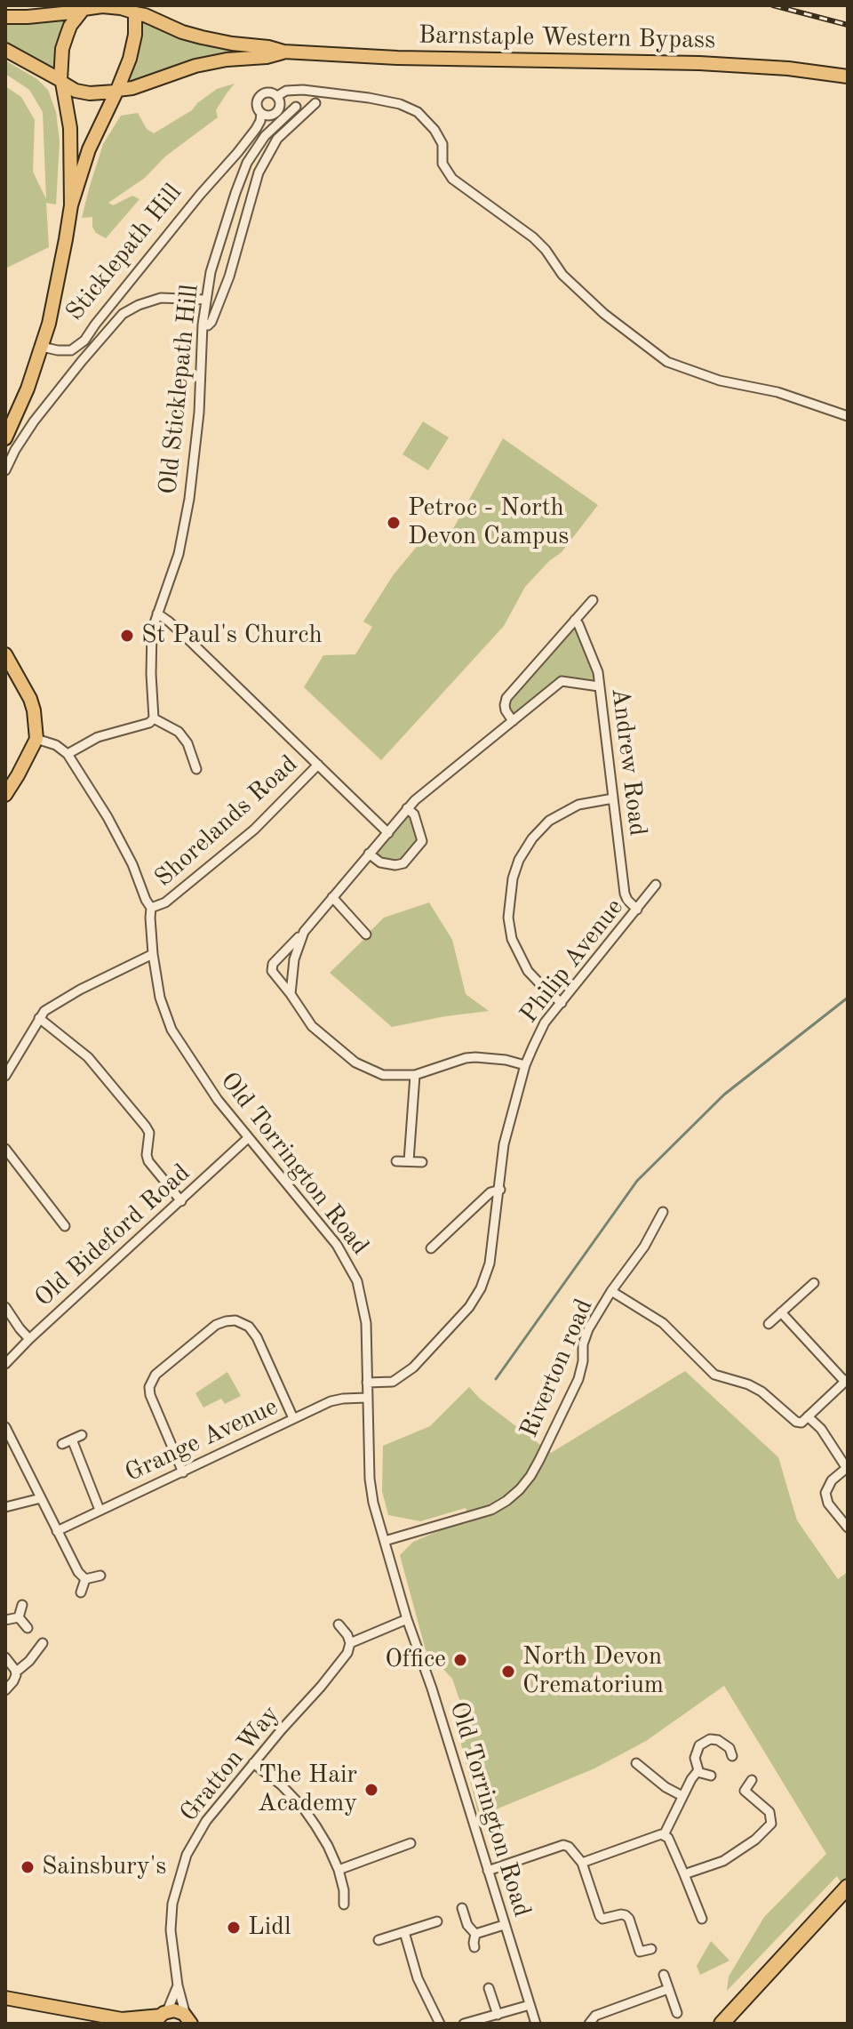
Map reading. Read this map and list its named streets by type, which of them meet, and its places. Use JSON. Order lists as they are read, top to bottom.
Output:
{
  "streets": {
    "main road": ["Barnstaple Western Bypass"],
    "street": [
      "Sticklepath Hill",
      "Old Sticklepath Hill",
      "Andrew Road",
      "Shorelands Road",
      "Philip Avenue",
      "Old Torrington Road",
      "Old Bideford Road",
      "Riverton road",
      "Grange Avenue",
      "Gratton Way"
    ]
  },
  "crossings": [
    ["Old Sticklepath Hill", "Shorelands Road"],
    ["Andrew Road", "Philip Avenue"],
    ["Shorelands Road", "Old Torrington Road"],
    ["Philip Avenue", "Old Torrington Road"],
    ["Old Torrington Road", "Old Bideford Road"],
    ["Old Torrington Road", "Riverton road"],
    ["Old Torrington Road", "Grange Avenue"]
  ],
  "places": [
    "Petroc - North Devon Campus",
    "St Paul's Church",
    "Office",
    "North Devon Crematorium",
    "The Hair Academy",
    "Sainsbury's",
    "Lidl"
  ]
}
